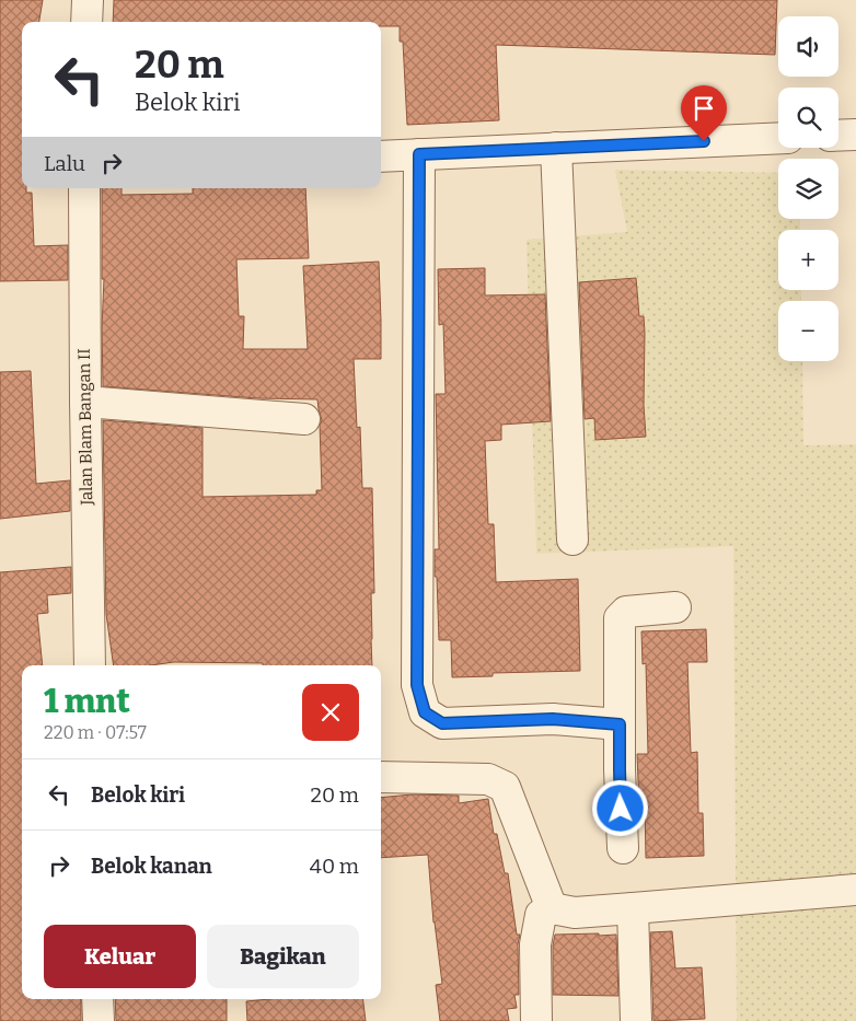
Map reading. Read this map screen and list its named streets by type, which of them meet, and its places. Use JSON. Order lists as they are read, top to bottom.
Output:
{
  "streets": {
    "street": ["Jalan Blam Bangan II"]
  },
  "page": {
    "map_buttons": ["+", "−"],
    "turn": ["20 m", "Belok kiri"],
    "then": "Lalu",
    "heading": ["1 mnt", "220 m · 07:57"],
    "list": [
      {
        "name": "Belok kiri",
        "value": "20 m"
      },
      {
        "name": "Belok kanan",
        "value": "40 m"
      }
    ],
    "buttons": ["Keluar", "Bagikan"]
  }
}
